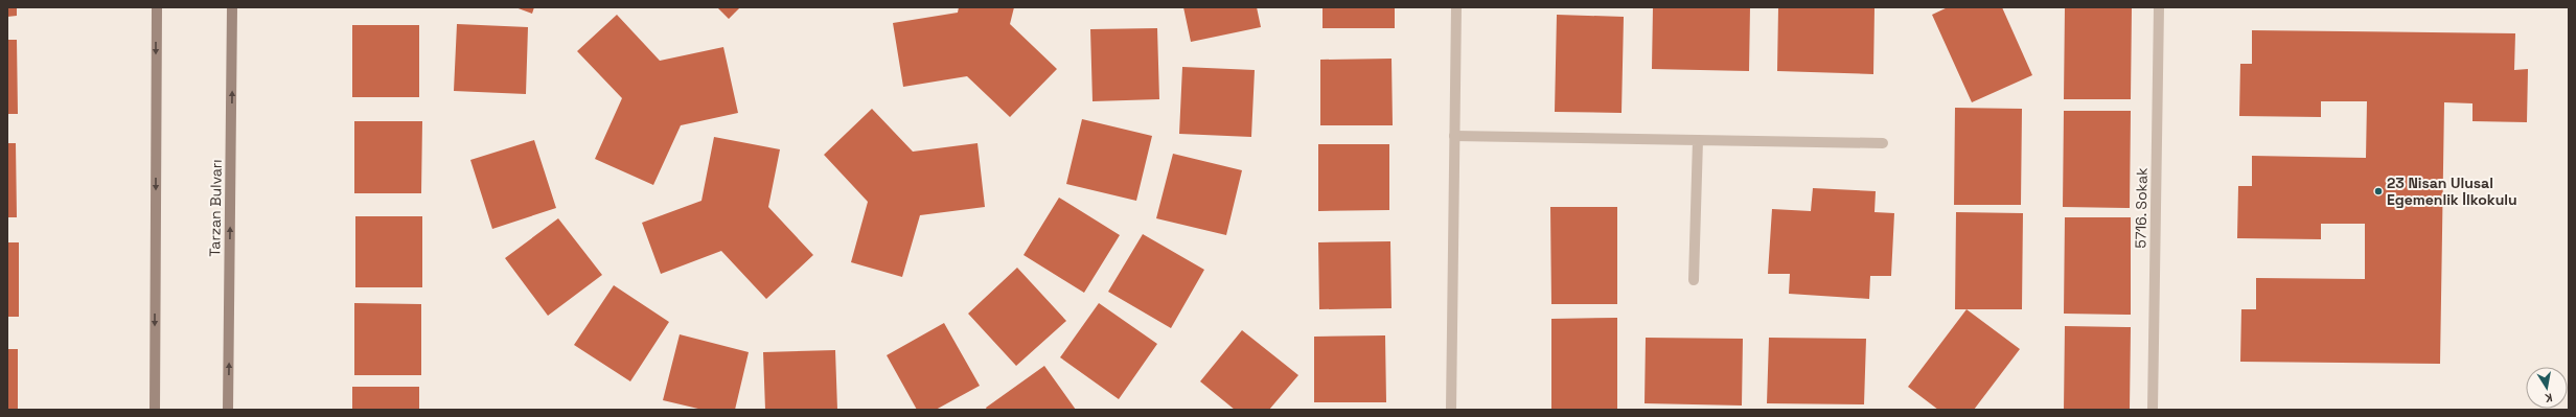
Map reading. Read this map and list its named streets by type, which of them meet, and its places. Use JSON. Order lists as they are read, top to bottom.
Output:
{
  "streets": {
    "main road": ["Tarzan Bulvarı"],
    "street": ["5716. Sokak"]
  },
  "places": ["23 Nisan Ulusal Egemenlik İlkokulu"],
  "north": "bottom"
}
